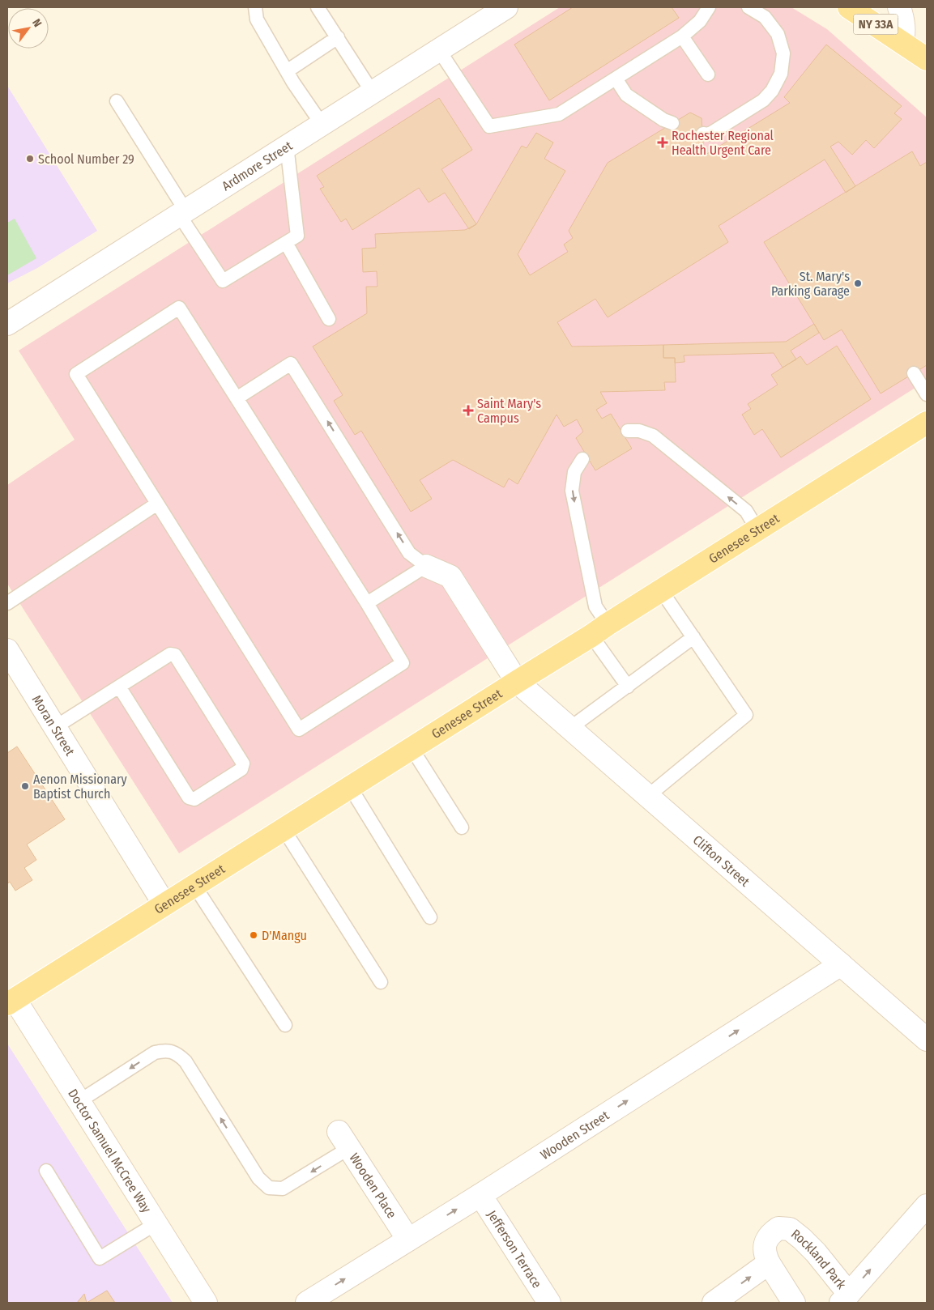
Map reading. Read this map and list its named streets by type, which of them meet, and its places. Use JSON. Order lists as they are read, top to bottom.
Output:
{
  "streets": {
    "main road": ["NY 33A", "Genesee Street"],
    "street": [
      "Ardmore Street",
      "Moran Street",
      "Clifton Street",
      "Wooden Street",
      "Doctor Samuel McCree Way",
      "Wooden Place",
      "Jefferson Terrace",
      "Rockland Park"
    ]
  },
  "crossings": [
    ["Genesee Street", "Moran Street"],
    ["Genesee Street", "Clifton Street"],
    ["Genesee Street", "Doctor Samuel McCree Way"],
    ["Clifton Street", "Wooden Street"],
    ["Wooden Street", "Wooden Place"],
    ["Wooden Street", "Jefferson Terrace"]
  ],
  "one_way": ["Wooden Street", "Rockland Park"],
  "places": {
    "health": ["Rochester Regional Health Urgent Care", "Saint Mary's Campus"],
    "other": [
      "School Number 29",
      "St. Mary's Parking Garage",
      "Aenon Missionary Baptist Church",
      "D'Mangu"
    ]
  },
  "north": "top right"
}
